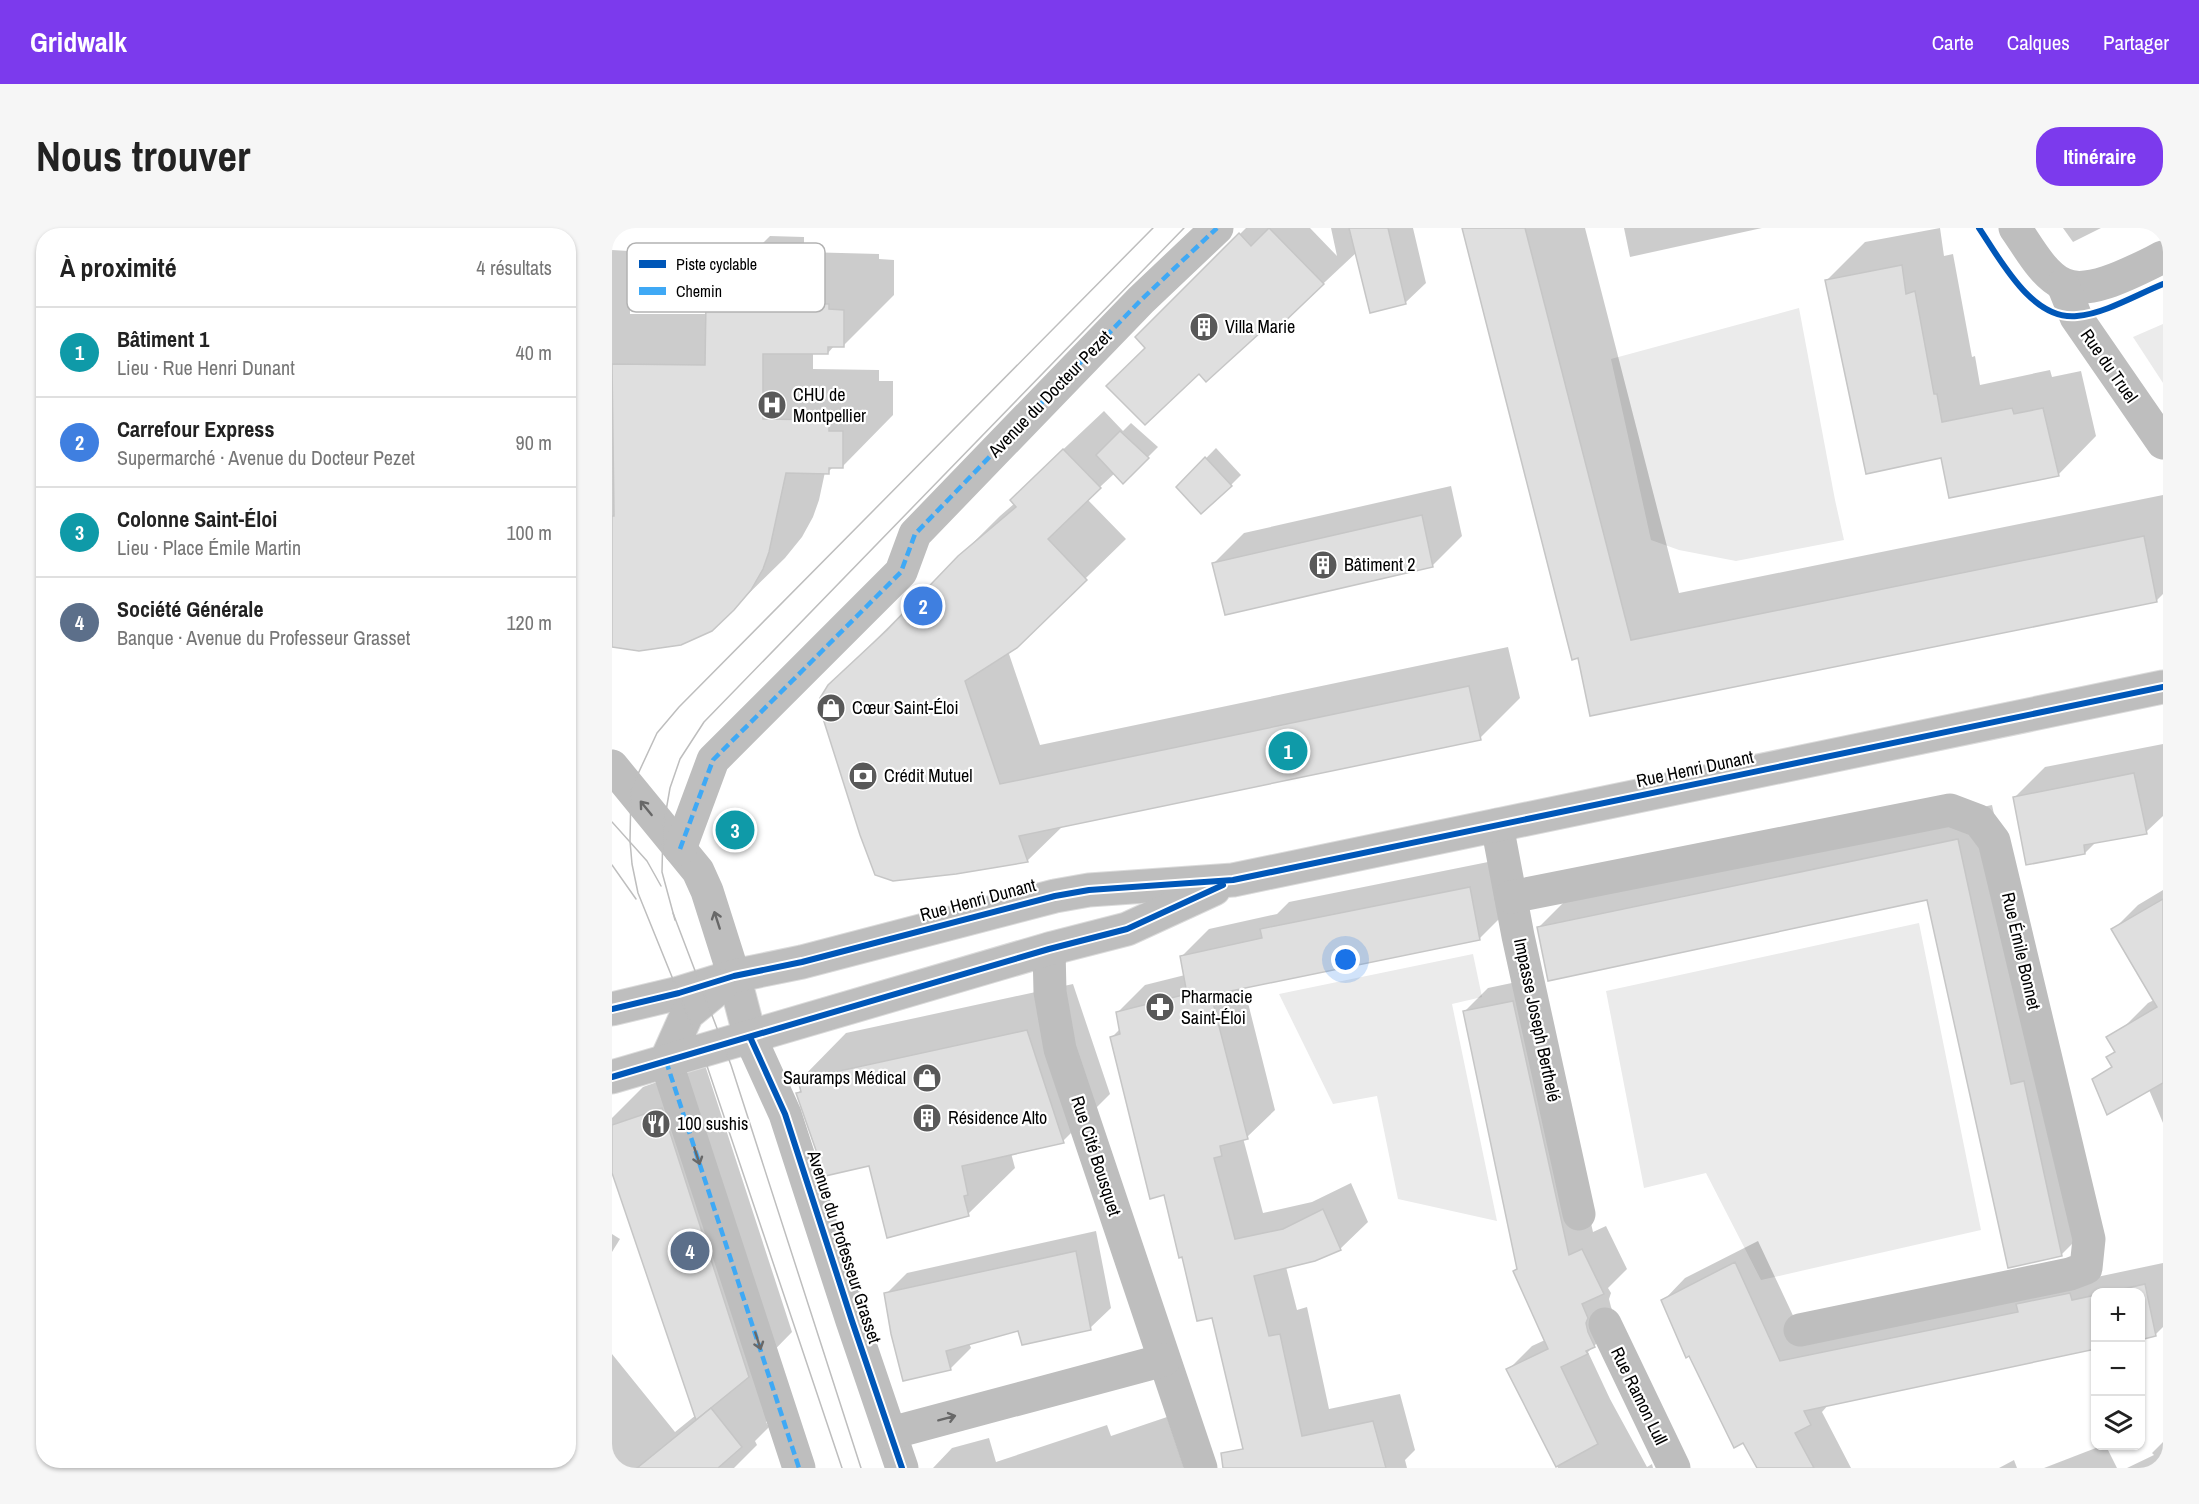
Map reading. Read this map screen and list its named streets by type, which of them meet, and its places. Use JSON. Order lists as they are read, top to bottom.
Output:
{
  "streets": {
    "street": [
      "Rue du Truel",
      "Avenue du Docteur Pezet",
      "Rue Henri Dunant",
      "Rue Émile Bonnet",
      "Impasse Joseph Berthelé",
      "Rue Cité Bousquet",
      "Avenue du Professeur Grasset",
      "Rue Ramon Lull"
    ]
  },
  "crossings": [
    ["Avenue du Docteur Pezet", "Avenue du Professeur Grasset"],
    ["Rue Henri Dunant", "Impasse Joseph Berthelé"],
    ["Rue Henri Dunant", "Rue Cité Bousquet"],
    ["Rue Henri Dunant", "Avenue du Professeur Grasset"],
    ["Rue Émile Bonnet", "Impasse Joseph Berthelé"]
  ],
  "places": {
    "building": ["Villa Marie", "Bâtiment 2", "Résidence Alto"],
    "hospital": ["CHU de Montpellier"],
    "shop": ["Cœur Saint-Éloi", "Sauramps Médical"],
    "bank": ["Crédit Mutuel"],
    "pharmacy": ["Pharmacie Saint-Éloi"],
    "restaurant": ["100 sushis"]
  },
  "legend": ["Piste cyclable", "Chemin"],
  "page": {
    "header": "Gridwalk",
    "nav": ["Carte", "Calques", "Partager"],
    "buttons": "Itinéraire",
    "title": "Nous trouver",
    "heading": ["À proximité", "4 résultats"],
    "list": [
      {
        "mark": "1",
        "name": "Bâtiment 1",
        "note": "Lieu · Rue Henri Dunant",
        "value": "40 m"
      },
      {
        "mark": "2",
        "name": "Carrefour Express",
        "note": "Supermarché · Avenue du Docteur Pezet",
        "value": "90 m"
      },
      {
        "mark": "3",
        "name": "Colonne Saint-Éloi",
        "note": "Lieu · Place Émile Martin",
        "value": "100 m"
      },
      {
        "mark": "4",
        "name": "Société Générale",
        "note": "Banque · Avenue du Professeur Grasset",
        "value": "120 m"
      }
    ],
    "pins": [
      "2",
      "1",
      "3",
      "4"
    ],
    "map_buttons": ["+", "−"]
  }
}
